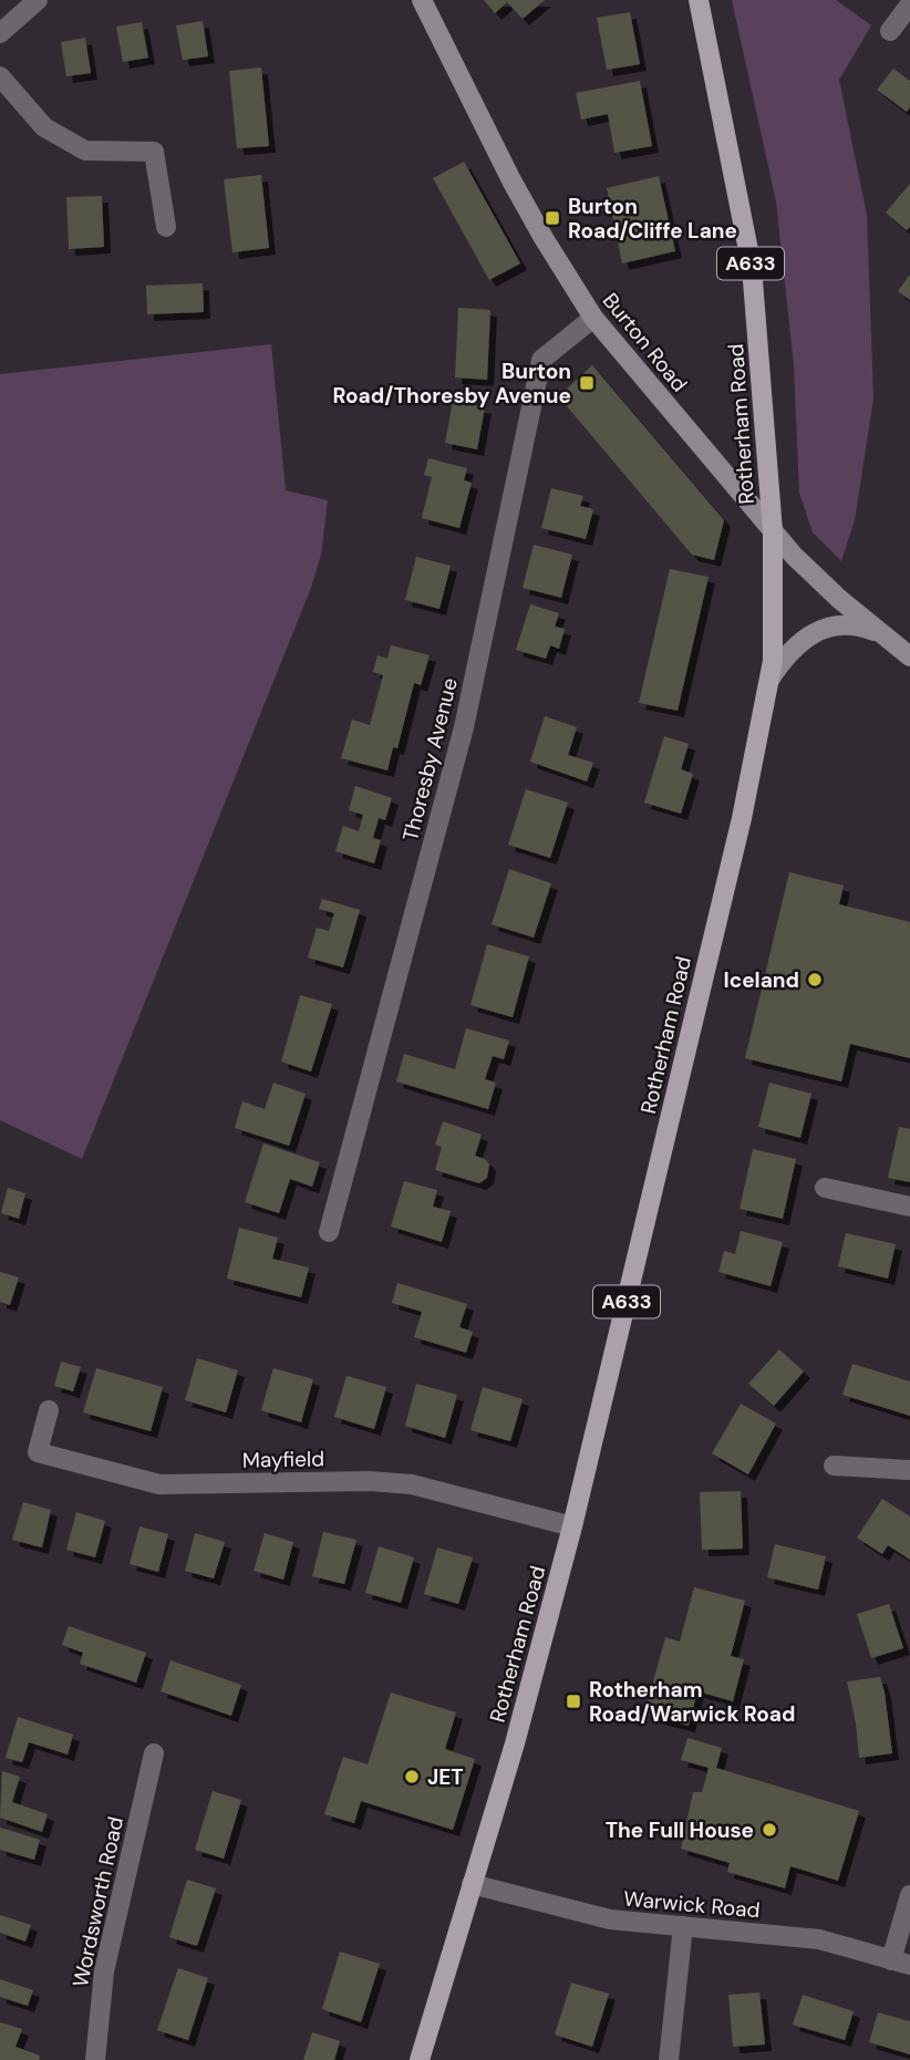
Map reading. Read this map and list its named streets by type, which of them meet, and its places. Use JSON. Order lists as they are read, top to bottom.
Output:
{
  "streets": {
    "main road": ["A633", "Rotherham Road"],
    "street": [
      "Burton Road",
      "Thoresby Avenue",
      "Mayfield",
      "Wordsworth Road",
      "Warwick Road"
    ]
  },
  "crossings": [
    ["Burton Road", "Rotherham Road"],
    ["Burton Road", "Thoresby Avenue"],
    ["Rotherham Road", "Mayfield"],
    ["Rotherham Road", "Warwick Road"]
  ],
  "places": {
    "transit": ["Burton Road/Cliffe Lane", "Burton Road/Thoresby Avenue", "Rotherham Road/Warwick Road"],
    "other": ["Iceland", "JET", "The Full House"]
  }
}
